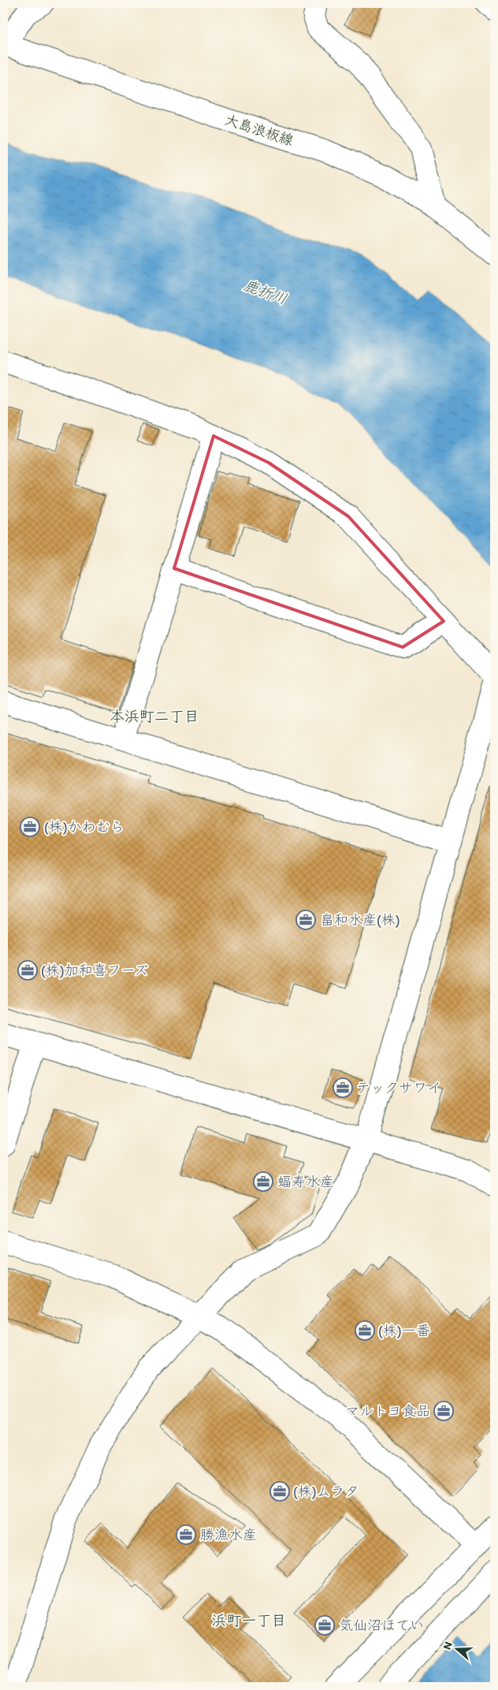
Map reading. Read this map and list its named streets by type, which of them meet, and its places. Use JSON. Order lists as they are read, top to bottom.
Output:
{
  "streets": {
    "street": ["大島浪板線"]
  },
  "districts": ["本浜町二丁目", "浜町一丁目"],
  "water": ["鹿折川"],
  "places": {
    "office": [
      "(株)かわむら",
      "畠和水産(株)",
      "(株)加和喜フーズ",
      "テックサワイ",
      "蝠寿水産",
      "(株)一番",
      "マルトヨ食品",
      "(株)ムラタ",
      "勝漁水産",
      "気仙沼ほてい"
    ]
  },
  "north": "left"
}
